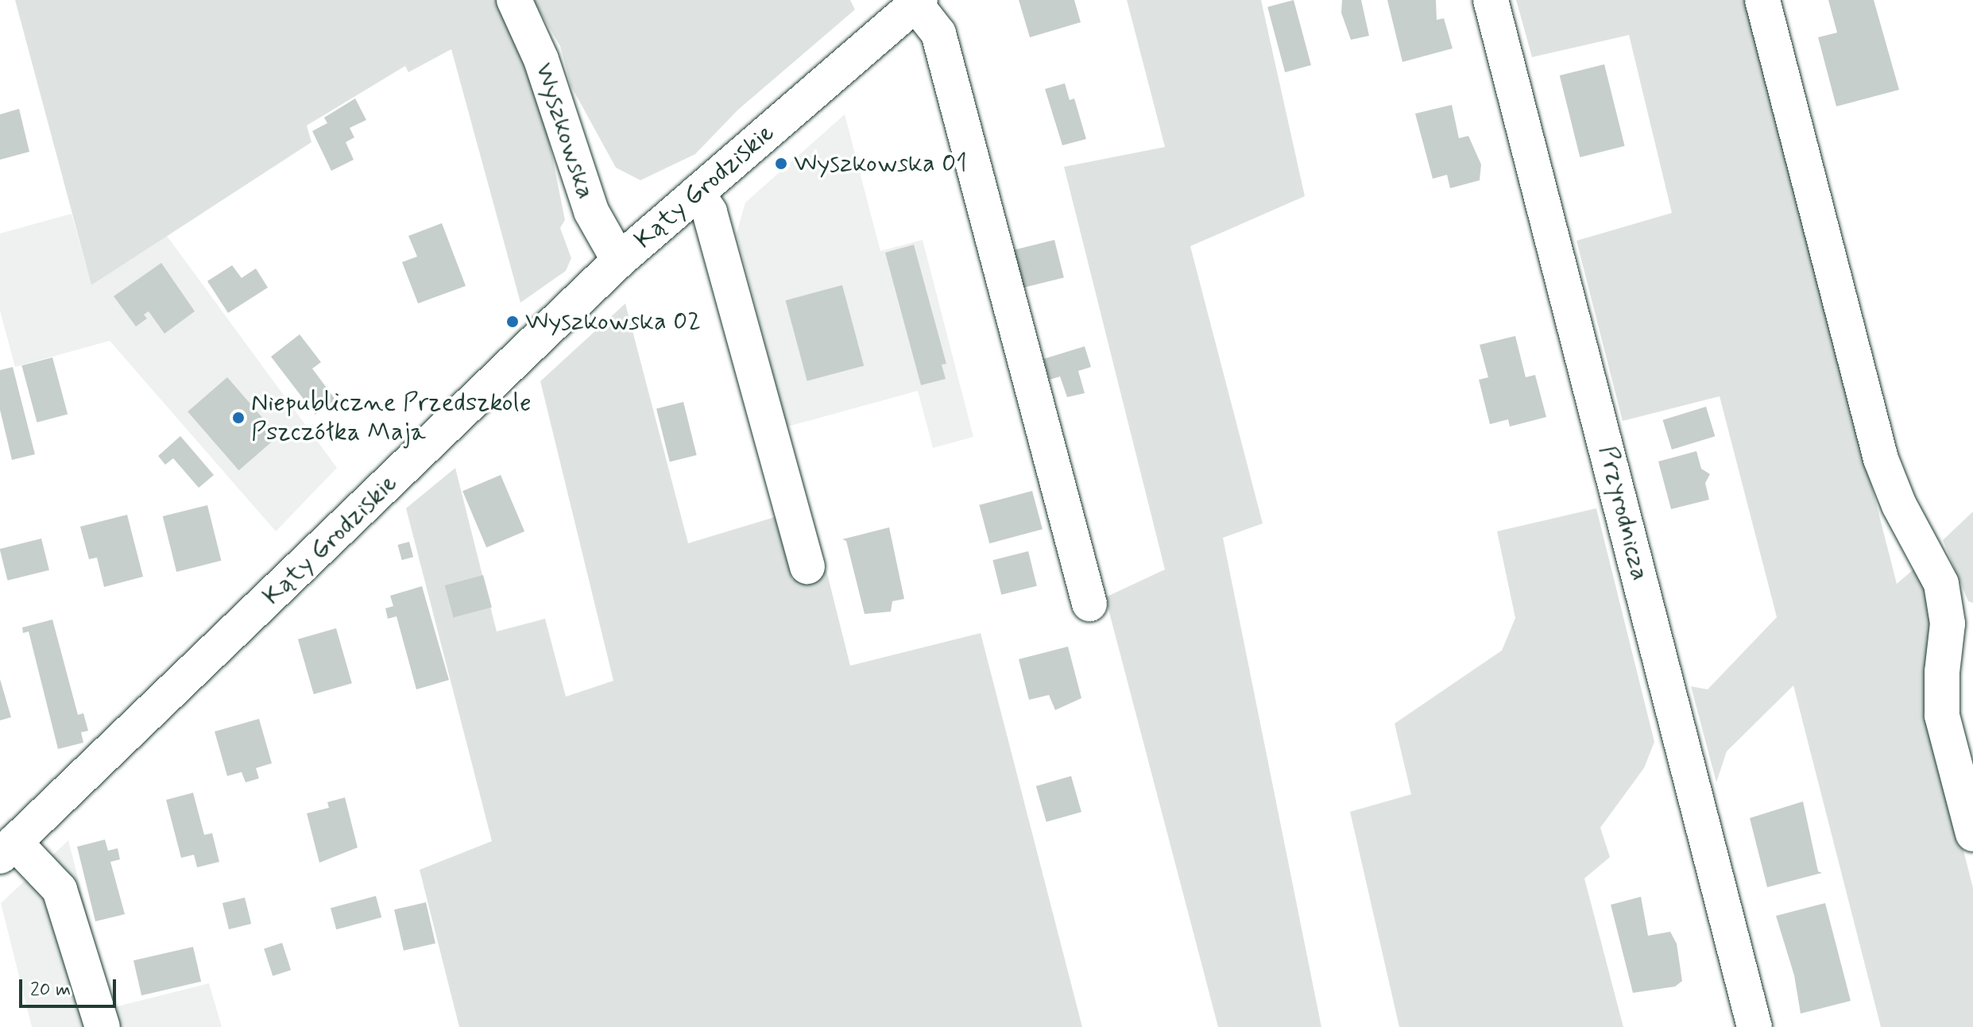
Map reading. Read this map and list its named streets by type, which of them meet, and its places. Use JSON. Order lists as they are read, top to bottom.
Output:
{
  "streets": {
    "street": ["Wyszkowska", "Kąty Grodziskie", "Przyrodnicza"]
  },
  "crossings": [
    ["Wyszkowska", "Kąty Grodziskie"]
  ],
  "places": ["Wyszkowska 01", "Wyszkowska 02", "Niepubliczne Przedszkole Pszczółka Maja"],
  "scale_bar": "20 m"
}
